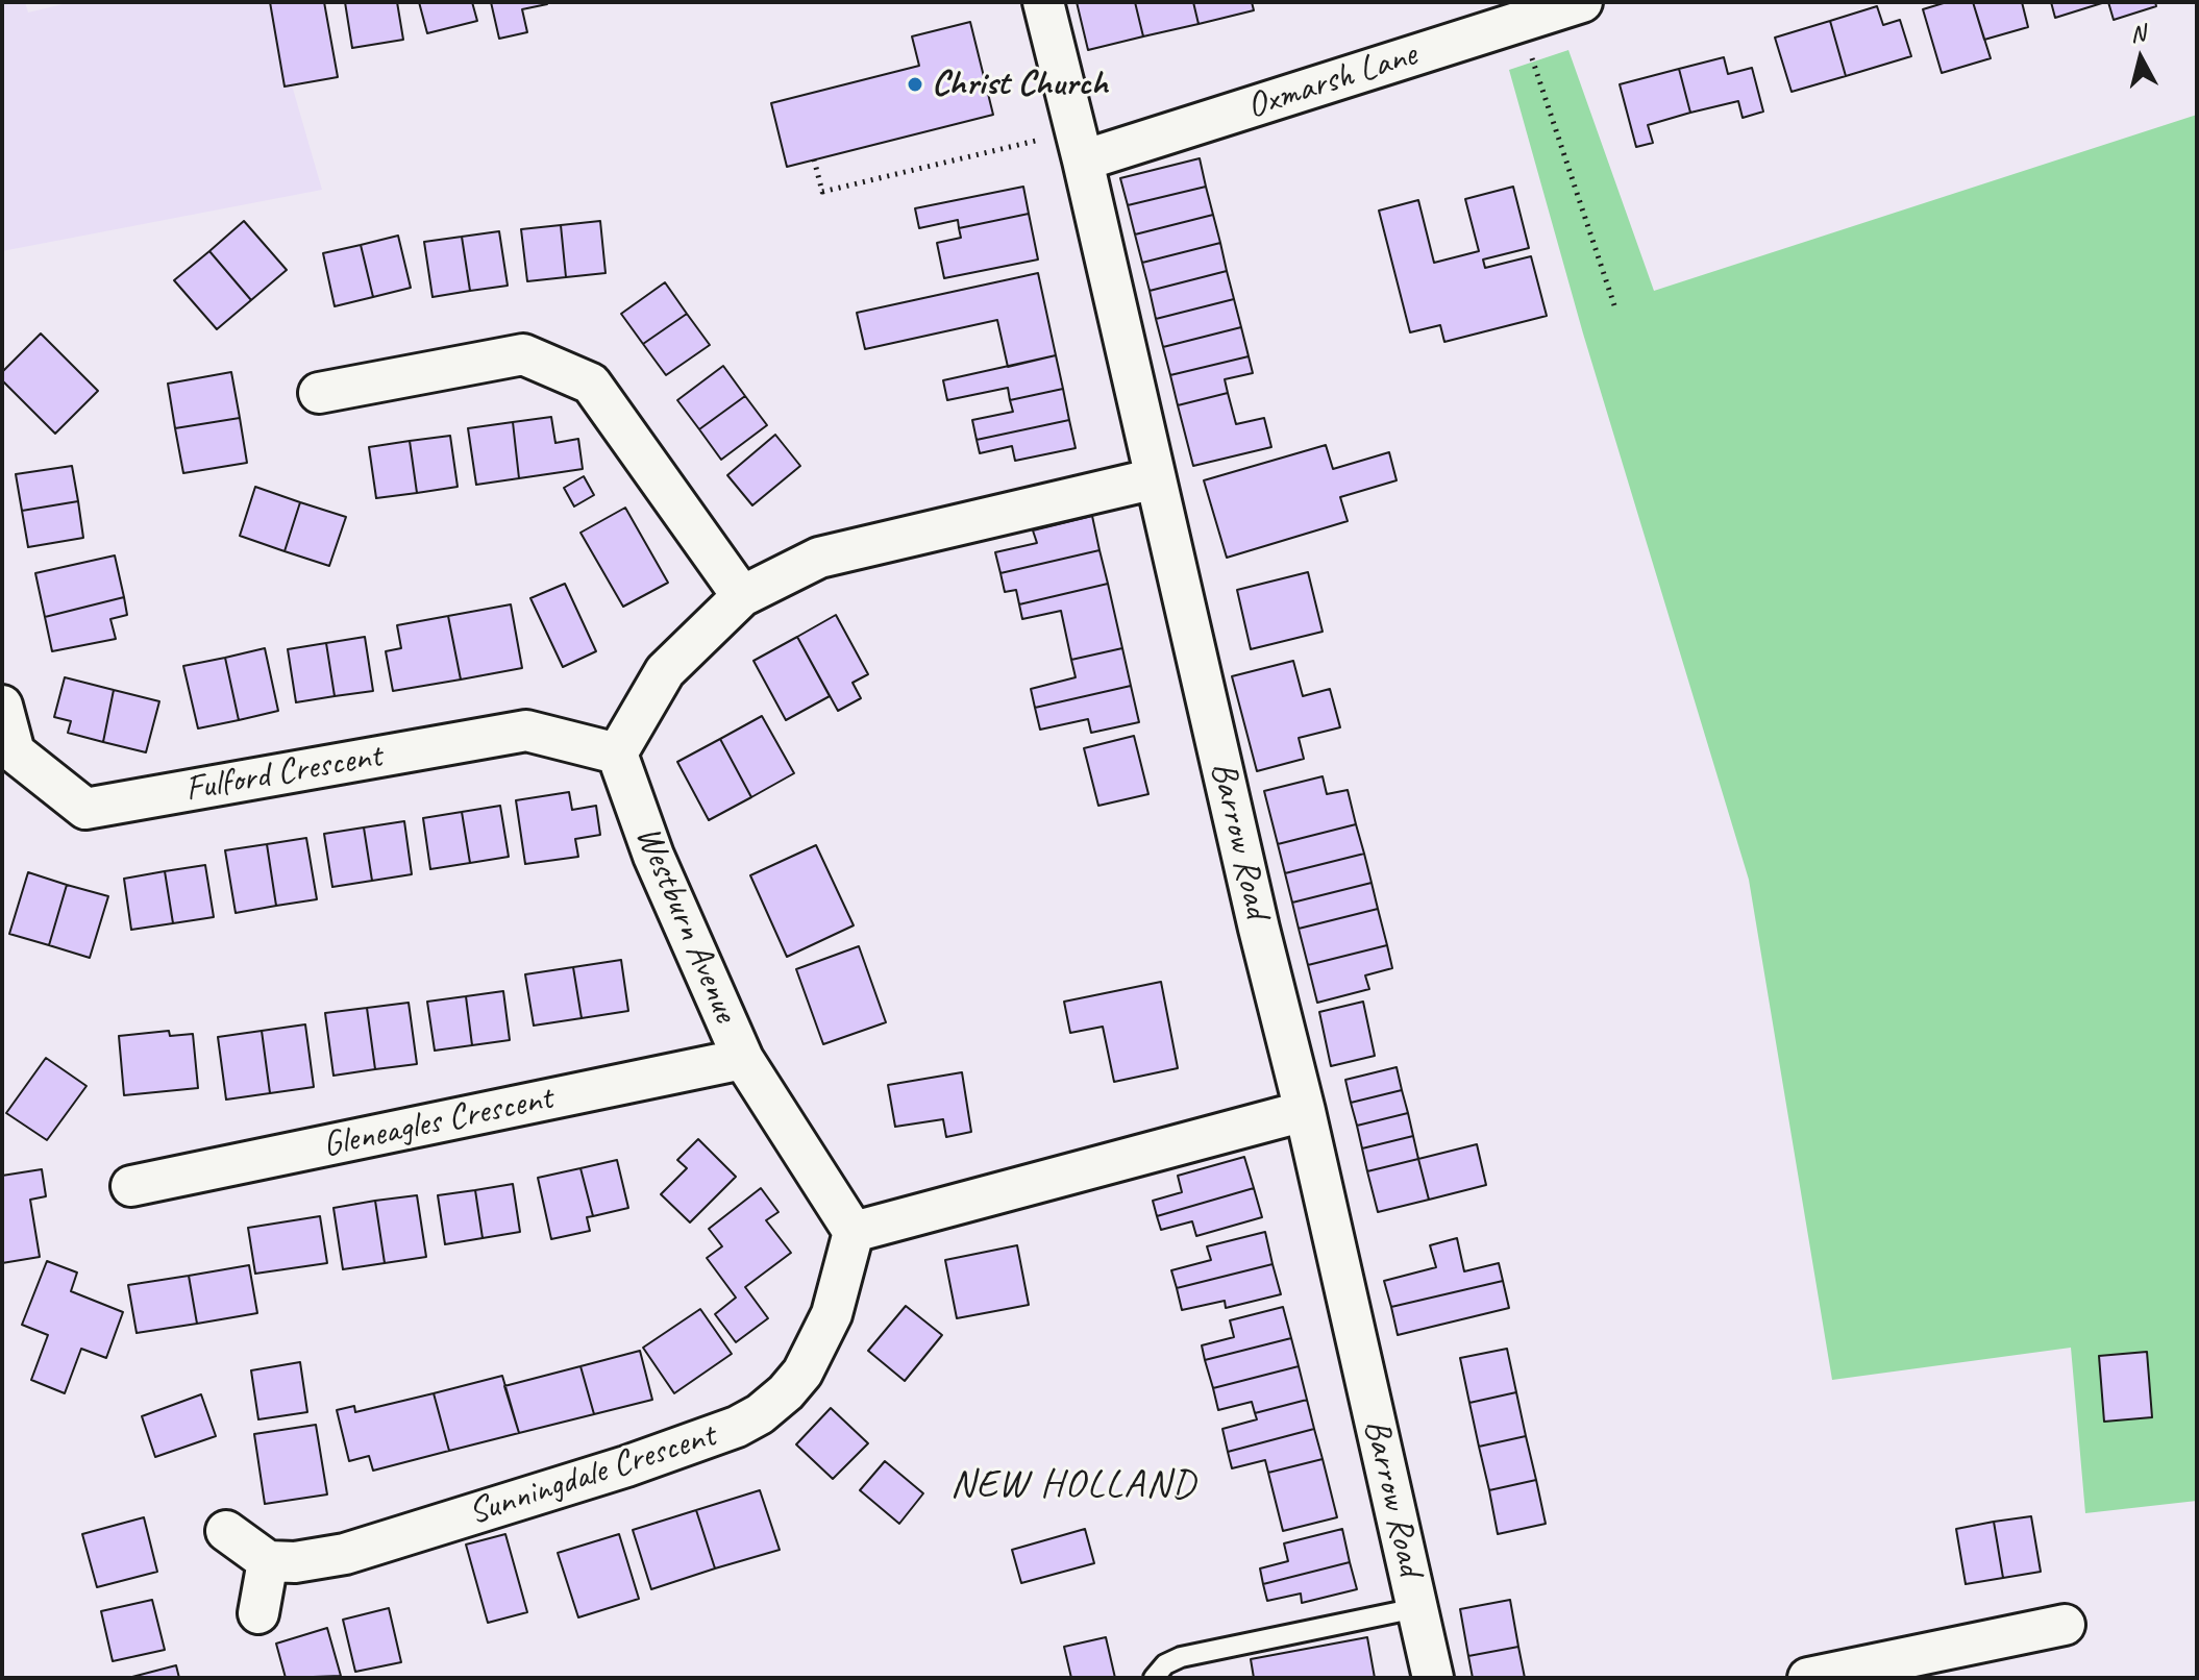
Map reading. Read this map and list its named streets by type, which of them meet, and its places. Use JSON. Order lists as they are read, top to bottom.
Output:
{
  "streets": {
    "street": [
      "Oxmarsh Lane",
      "Fulford Crescent",
      "Barrow Road",
      "Westburn Avenue",
      "Gleneagles Crescent",
      "Sunningdale Crescent"
    ]
  },
  "crossings": [
    ["Oxmarsh Lane", "Barrow Road"],
    ["Fulford Crescent", "Westburn Avenue"],
    ["Westburn Avenue", "Gleneagles Crescent"],
    ["Westburn Avenue", "Sunningdale Crescent"]
  ],
  "districts": ["NEW HOLLAND"],
  "places": ["Christ Church"],
  "north": "top"
}
